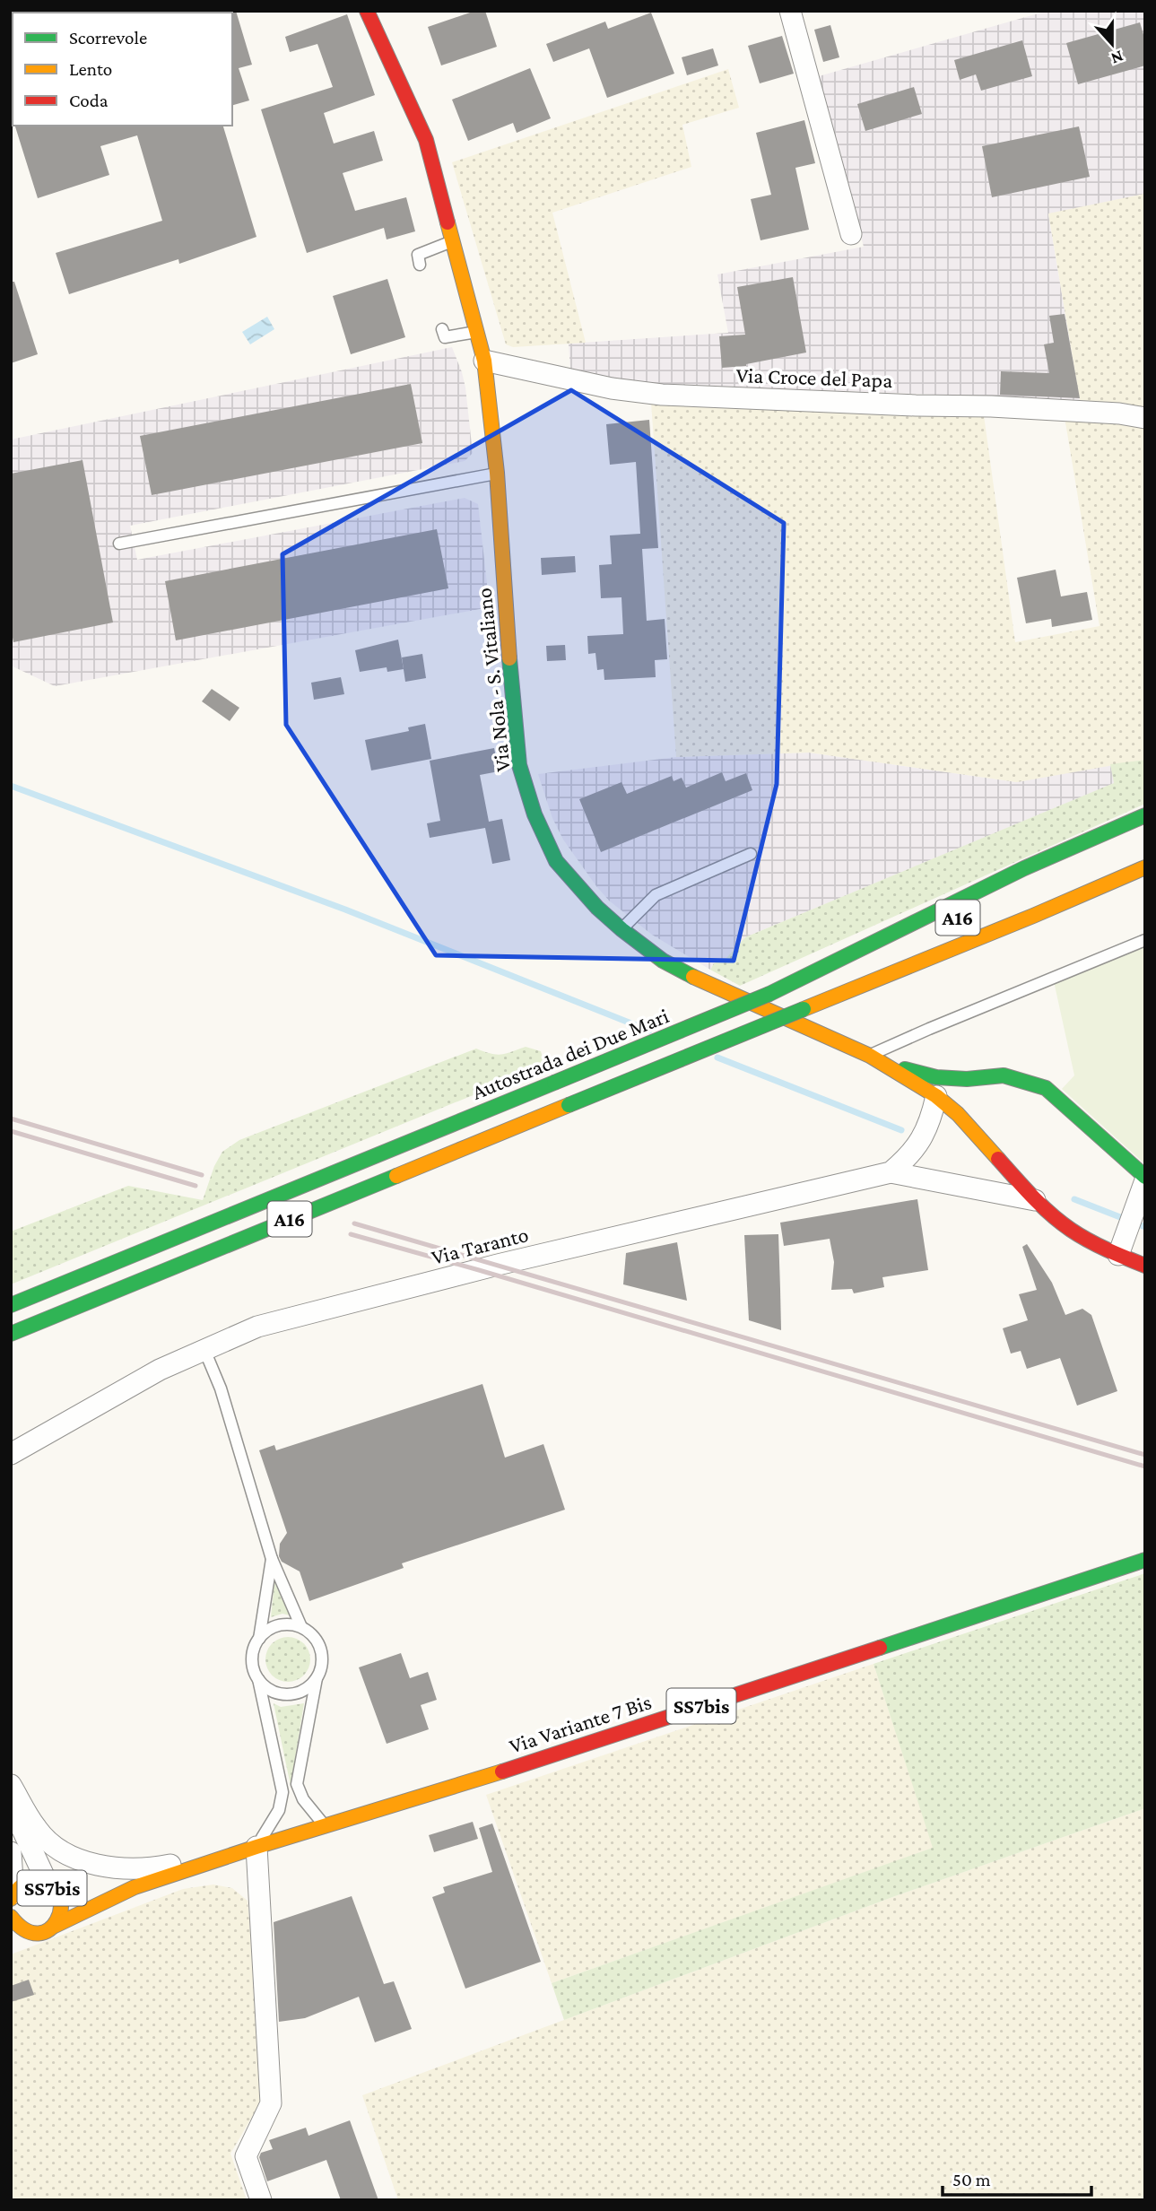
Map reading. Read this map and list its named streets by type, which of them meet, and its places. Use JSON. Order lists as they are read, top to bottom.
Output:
{
  "streets": {
    "main road": [
      "Via Nola - S. Vitaliano",
      "A16",
      "Autostrada dei Due Mari",
      "SS7bis",
      "Via Variante 7 Bis"
    ],
    "street": ["Via Croce del Papa", "Via Taranto"]
  },
  "crossings": [
    ["Via Croce del Papa", "Via Nola - S. Vitaliano"],
    ["SS7bis", "Via Variante 7 Bis"]
  ],
  "legend": ["Scorrevole", "Lento", "Coda"],
  "scale_bar": "50 m",
  "north": "bottom"
}
